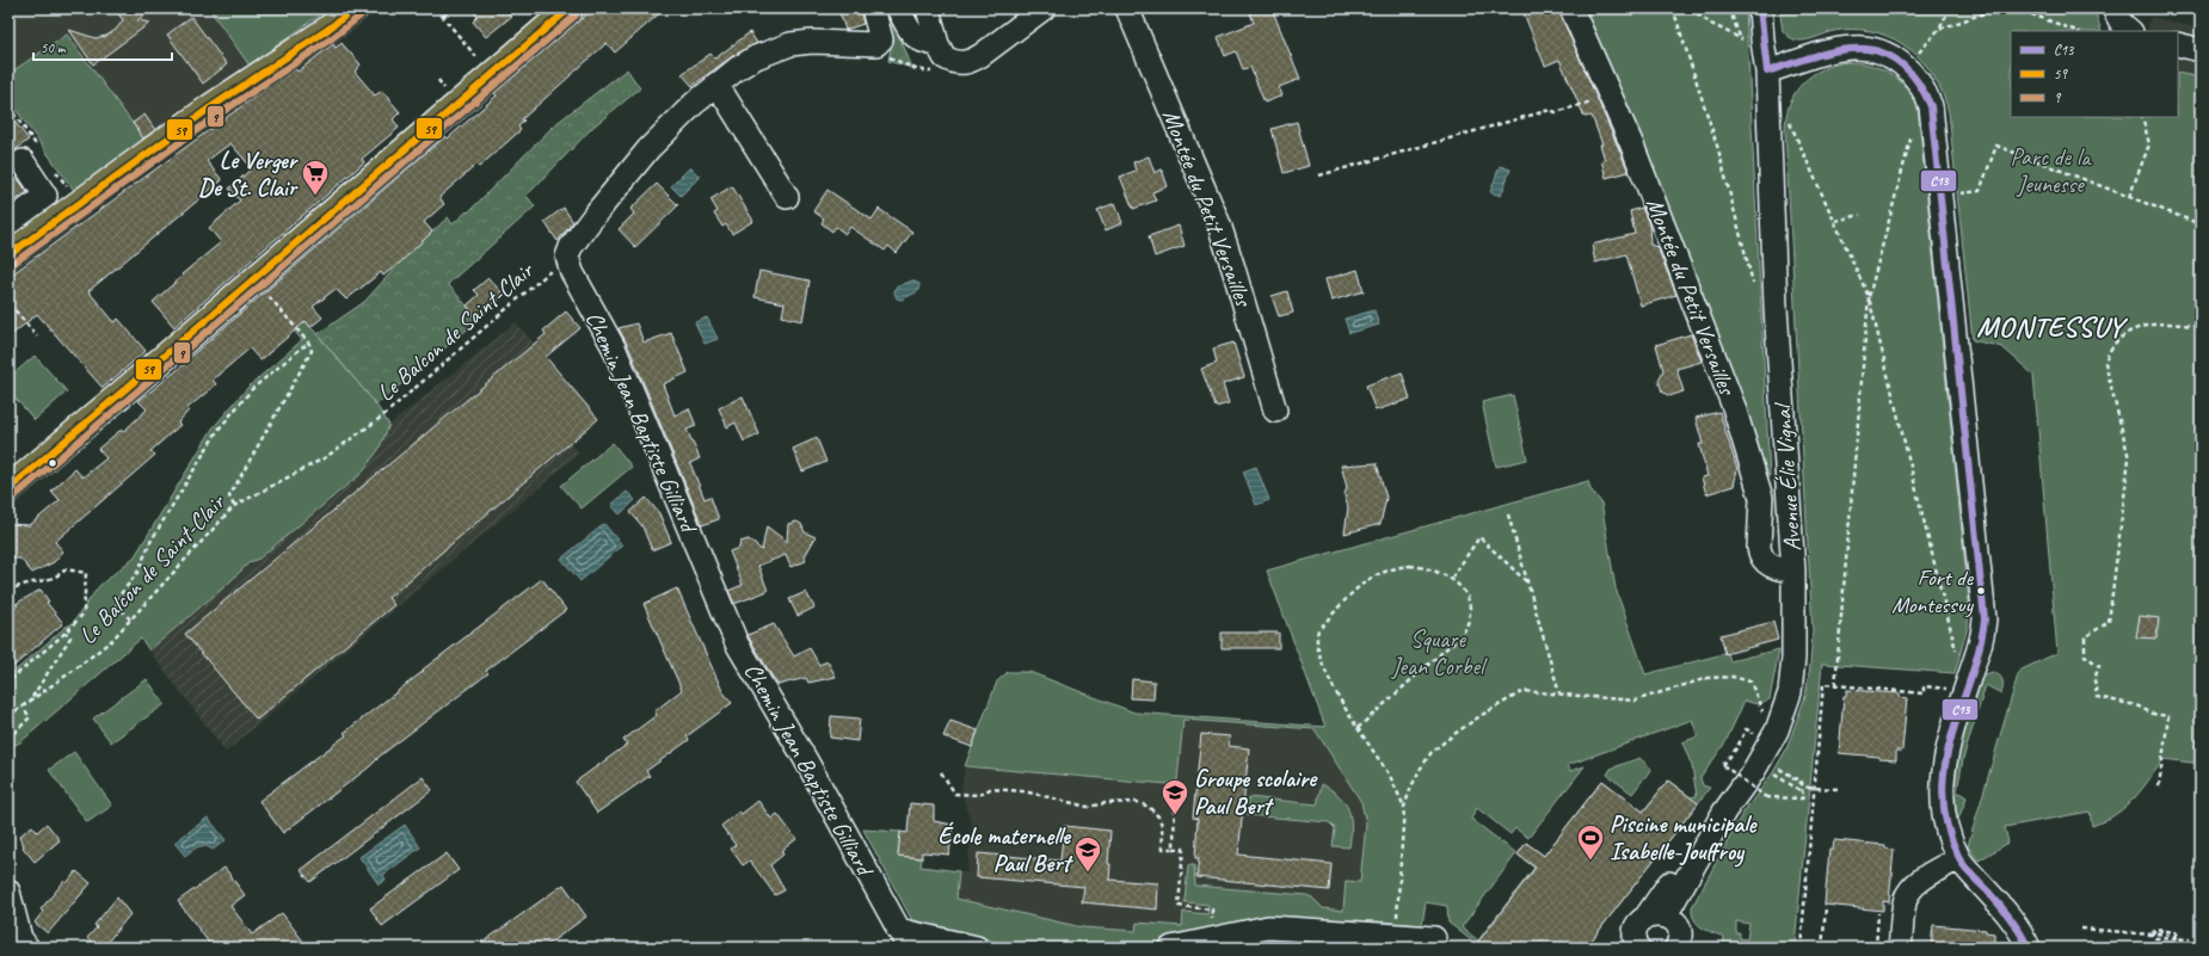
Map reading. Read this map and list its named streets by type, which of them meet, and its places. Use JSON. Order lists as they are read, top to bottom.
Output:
{
  "streets": {
    "street": ["Montée du Petit Versailles", "Chemin Jean Baptiste Gilliard", "Avenue Élie Vignal"],
    "path": ["Le Balcon de Saint-Clair"]
  },
  "crossings": [
    ["Montée du Petit Versailles", "Avenue Élie Vignal"],
    ["Le Balcon de Saint-Clair", "Chemin Jean Baptiste Gilliard"]
  ],
  "districts": ["MONTESSUY"],
  "parks": ["Parc de la Jeunesse", "Square Jean Corbel"],
  "places": {
    "supermarket": ["Le Verger De St. Clair"],
    "other": ["Fort de Montessuy"],
    "school or university": ["Groupe scolaire Paul Bert", "École maternelle Paul Bert"],
    "sports": ["Piscine municipale Isabelle-Jouffroy"]
  },
  "lines": ["transit line C13", "transit line 59", "transit line 9"],
  "legend": ["C13", "59", "9"],
  "scale_bar": "50 m"
}
